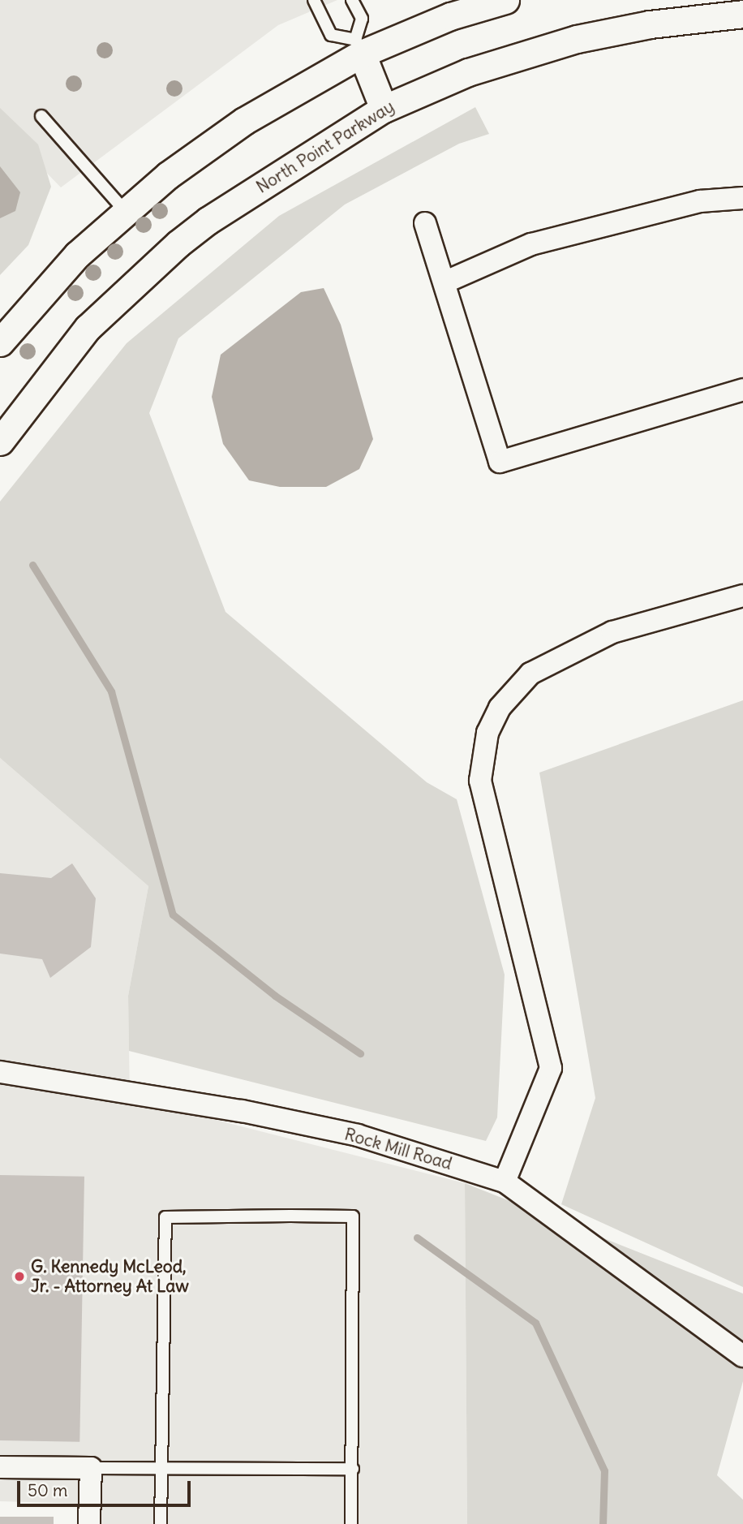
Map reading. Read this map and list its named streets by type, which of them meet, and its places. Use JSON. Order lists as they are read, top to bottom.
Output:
{
  "streets": {
    "street": ["North Point Parkway", "Rock Mill Road"]
  },
  "places": ["G. Kennedy McLeod, Jr. - Attorney At Law"],
  "scale_bar": "50 m"
}
